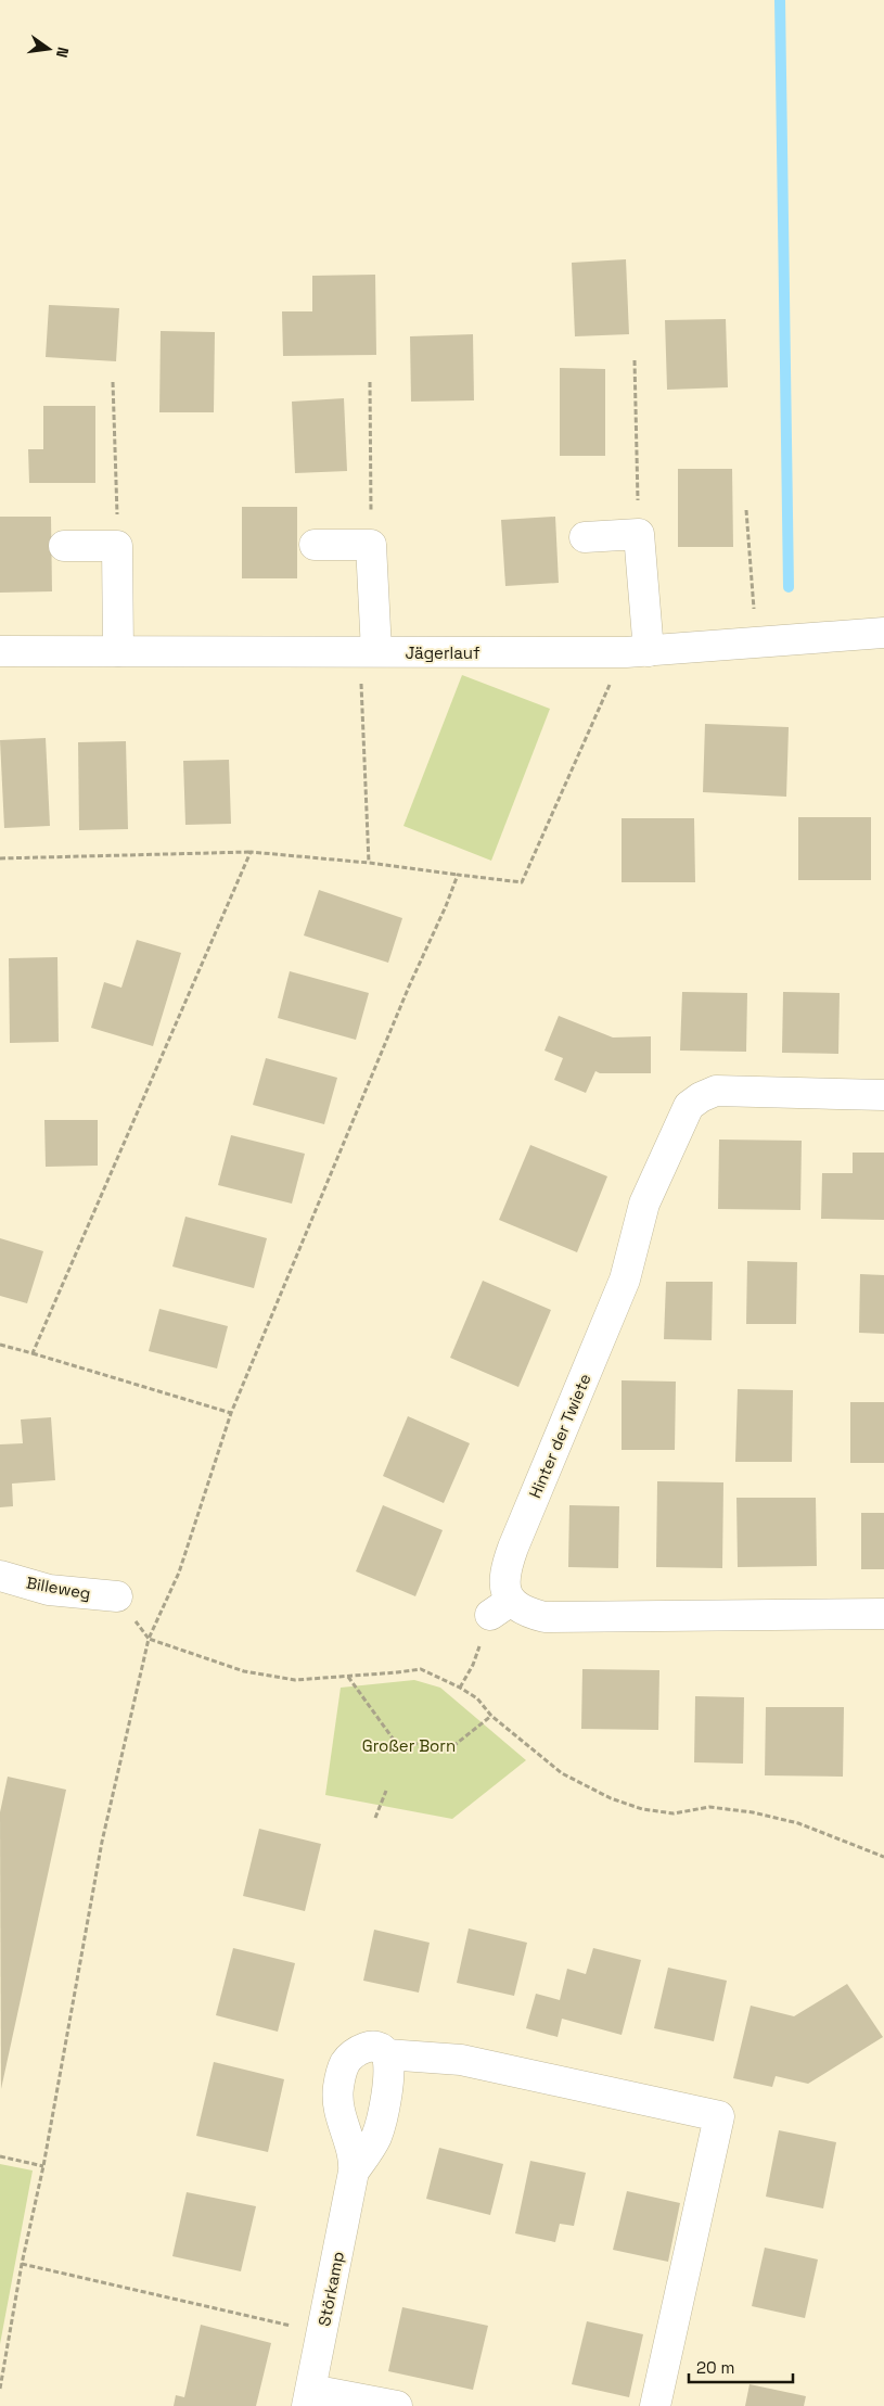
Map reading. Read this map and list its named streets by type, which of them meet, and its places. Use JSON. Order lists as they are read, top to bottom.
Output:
{
  "streets": {
    "street": [
      "Jägerlauf",
      "Hinter der Twiete",
      "Billeweg",
      "Störkamp"
    ]
  },
  "parks": ["Großer Born"],
  "scale_bar": "20 m",
  "north": "right"
}
